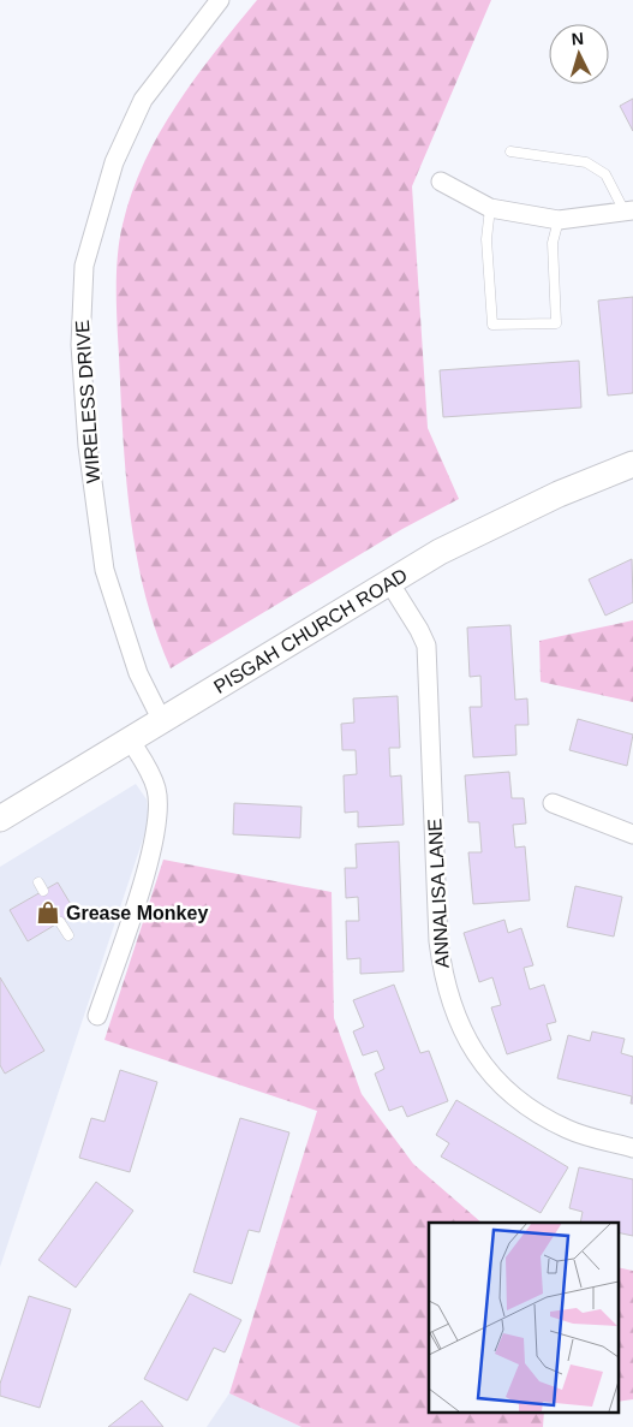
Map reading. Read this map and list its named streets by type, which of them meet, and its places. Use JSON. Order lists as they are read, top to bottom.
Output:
{
  "streets": {
    "main road": ["PISGAH CHURCH ROAD"],
    "street": ["WIRELESS DRIVE", "ANNALISA LANE"]
  },
  "crossings": [
    ["WIRELESS DRIVE", "PISGAH CHURCH ROAD"],
    ["PISGAH CHURCH ROAD", "ANNALISA LANE"]
  ],
  "places": {
    "shop": ["Grease Monkey"]
  },
  "north": "top"
}
